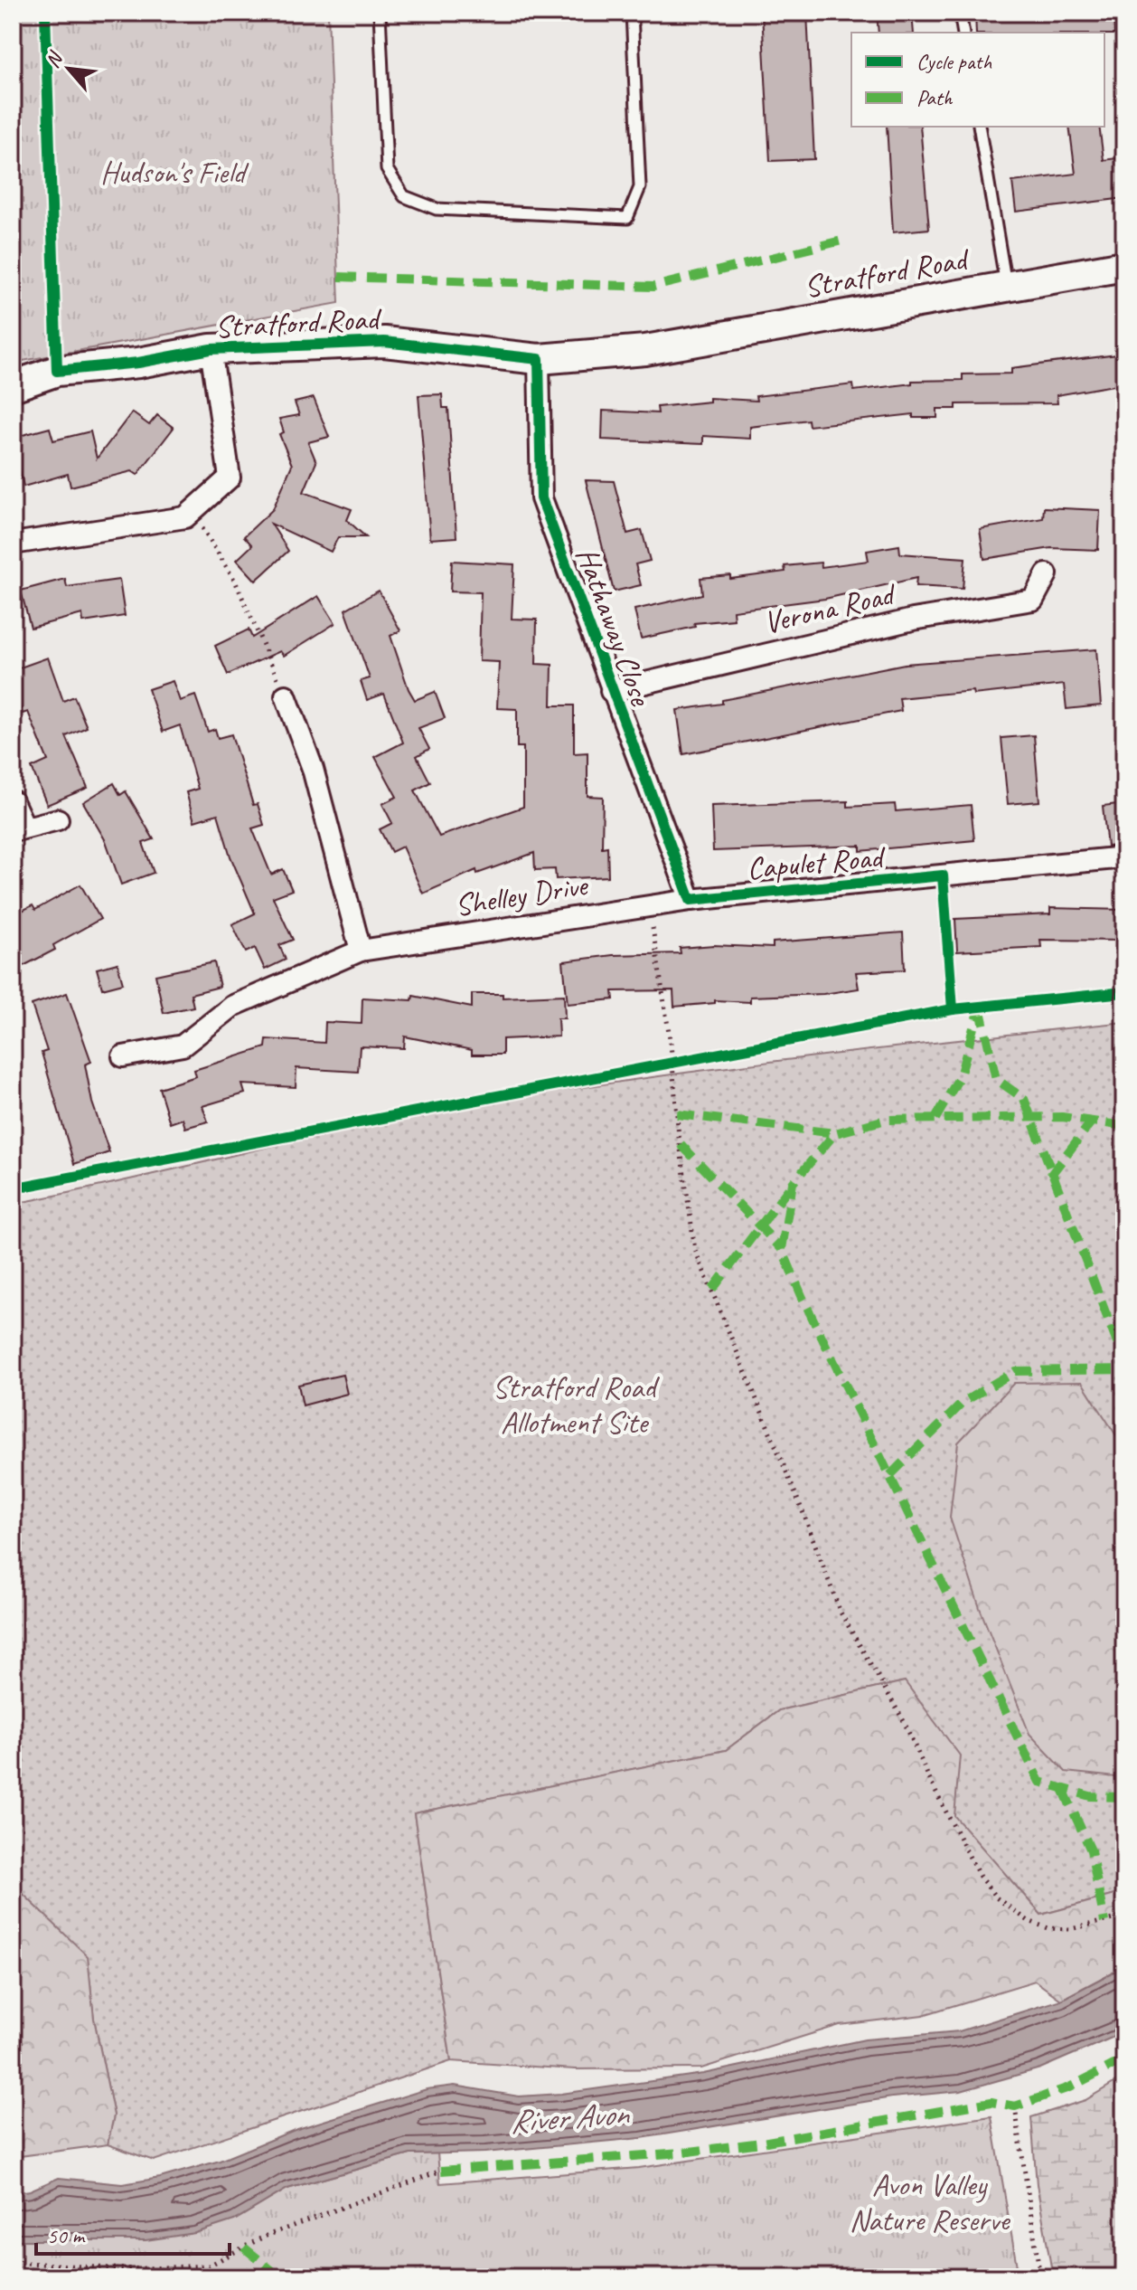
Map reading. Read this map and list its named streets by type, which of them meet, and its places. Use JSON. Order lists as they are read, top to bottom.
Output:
{
  "streets": {
    "street": [
      "Stratford Road",
      "Verona Road",
      "Hathaway Close",
      "Capulet Road",
      "Shelley Drive"
    ]
  },
  "crossings": [
    ["Stratford Road", "Hathaway Close"],
    ["Verona Road", "Hathaway Close"],
    ["Hathaway Close", "Capulet Road"],
    ["Hathaway Close", "Shelley Drive"],
    ["Capulet Road", "Shelley Drive"]
  ],
  "water": ["River Avon"],
  "parks": ["Hudson's Field", "Stratford Road Allotment Site", "Avon Valley Nature Reserve"],
  "legend": ["Cycle path", "Path"],
  "scale_bar": "50 m",
  "north": "top left"
}
